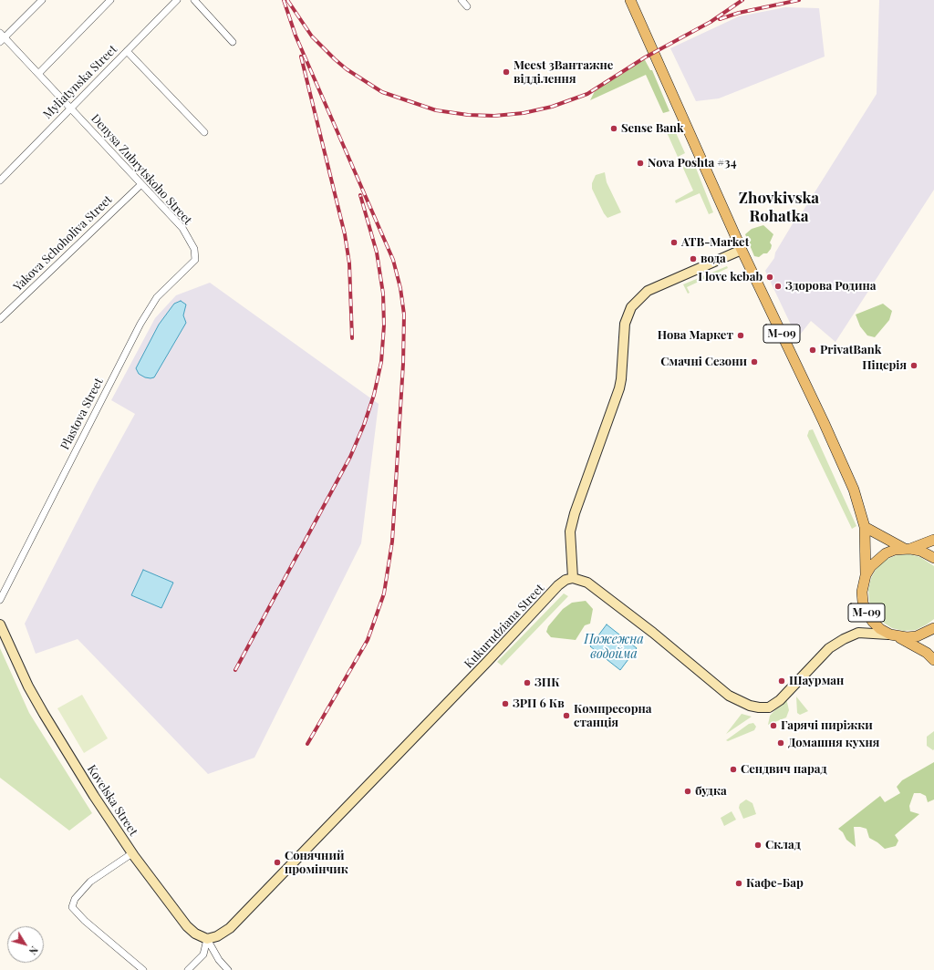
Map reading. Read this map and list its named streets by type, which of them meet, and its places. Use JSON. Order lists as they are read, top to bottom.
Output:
{
  "streets": {
    "main road": ["М-09", "Kukurudziana Street", "Kovelska Street"],
    "street": [
      "Myliatynska Street",
      "Denysa Zubrytskoho Street",
      "Yakova Schoholiva Street",
      "Plastova Street"
    ]
  },
  "crossings": [
    ["Myliatynska Street", "Denysa Zubrytskoho Street"],
    ["Denysa Zubrytskoho Street", "Yakova Schoholiva Street"],
    ["Denysa Zubrytskoho Street", "Plastova Street"],
    ["Kukurudziana Street", "Kovelska Street"]
  ],
  "districts": ["Zhovkivska Rohatka"],
  "water": ["Пожежна водойма"],
  "places": [
    "Meest 3Вантажне відділення",
    "Sense Bank",
    "Nova Poshta #34",
    "ATB-Market",
    "вода",
    "I love kebab",
    "Здорова Родина",
    "Нова Маркет",
    "PrivatBank",
    "Смачні Сезони",
    "Піцерія",
    "Шаурман",
    "ЗПК",
    "ЗРП 6 Кв",
    "Компресорна станція",
    "Гарячі пиріжки",
    "Домашня кухня",
    "Сендвич парад",
    "будка",
    "Склад",
    "Сонячний промінчик",
    "Кафе-Бар"
  ],
  "north": "bottom right"
}
